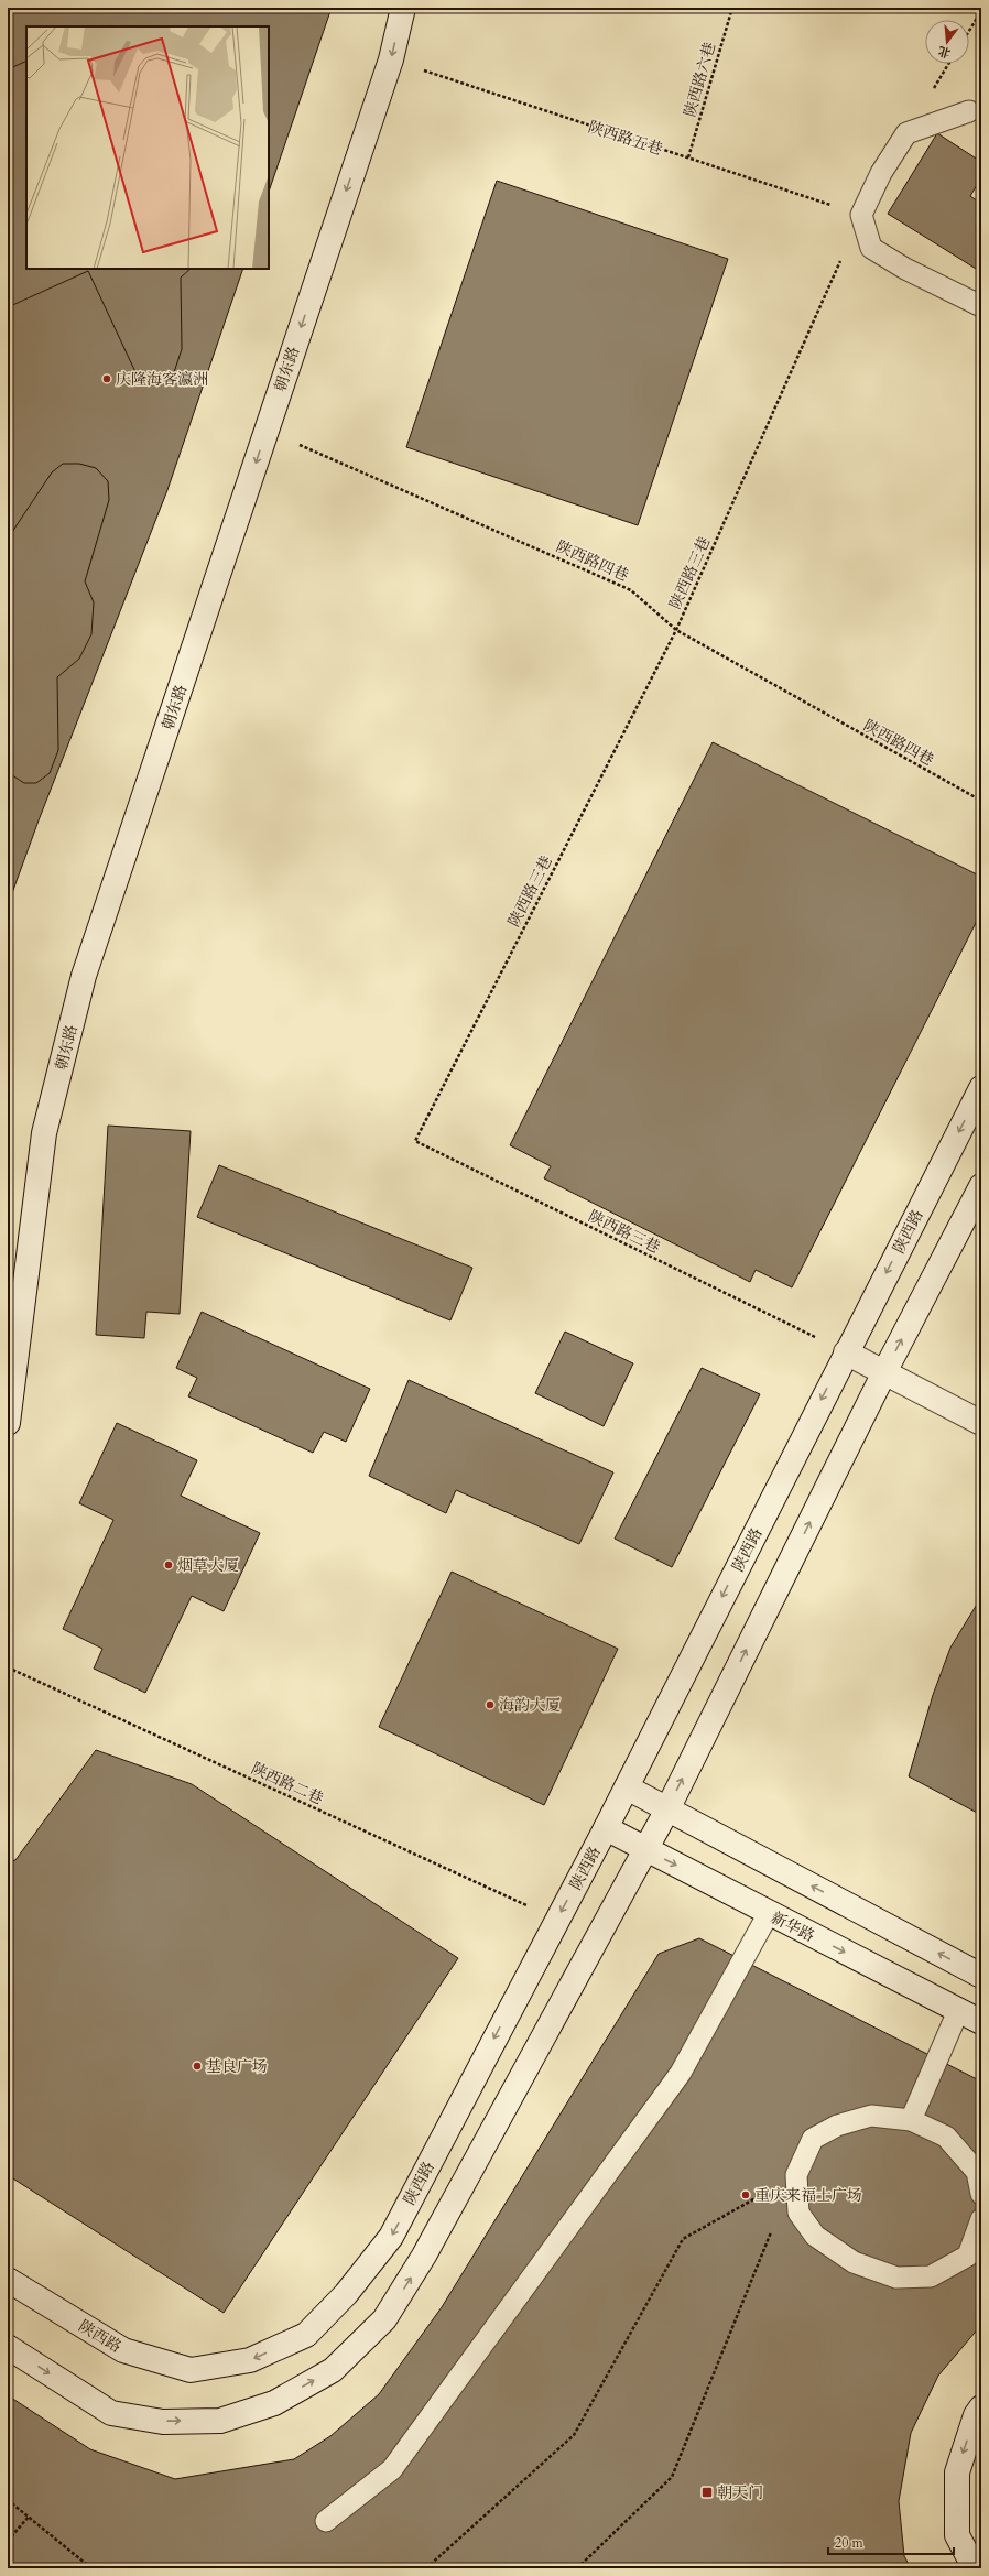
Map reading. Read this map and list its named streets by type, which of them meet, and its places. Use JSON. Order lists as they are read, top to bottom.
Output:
{
  "streets": {
    "street": ["朝东路", "陕西路", "新华路"],
    "path": [
      "陕西路六巷",
      "陕西路五巷",
      "陕西路四巷",
      "陕西路三巷",
      "陕西路二巷"
    ]
  },
  "crossings": [
    ["陕西路六巷", "陕西路五巷"],
    ["陕西路五巷", "朝东路"],
    ["陕西路五巷", "陕西路三巷"],
    ["朝东路", "陕西路四巷"],
    ["陕西路四巷", "陕西路三巷"],
    ["陕西路三巷", "陕西路"],
    ["陕西路", "陕西路二巷"],
    ["陕西路", "新华路"]
  ],
  "one_way": ["朝东路"],
  "places": {
    "other": [
      "庆隆海客瀛洲",
      "烟草大厦",
      "海韵大厦",
      "基良广场",
      "重庆来福士广场"
    ],
    "transit": ["朝天门"]
  },
  "scale_bar": "20 m",
  "north": "bottom"
}
